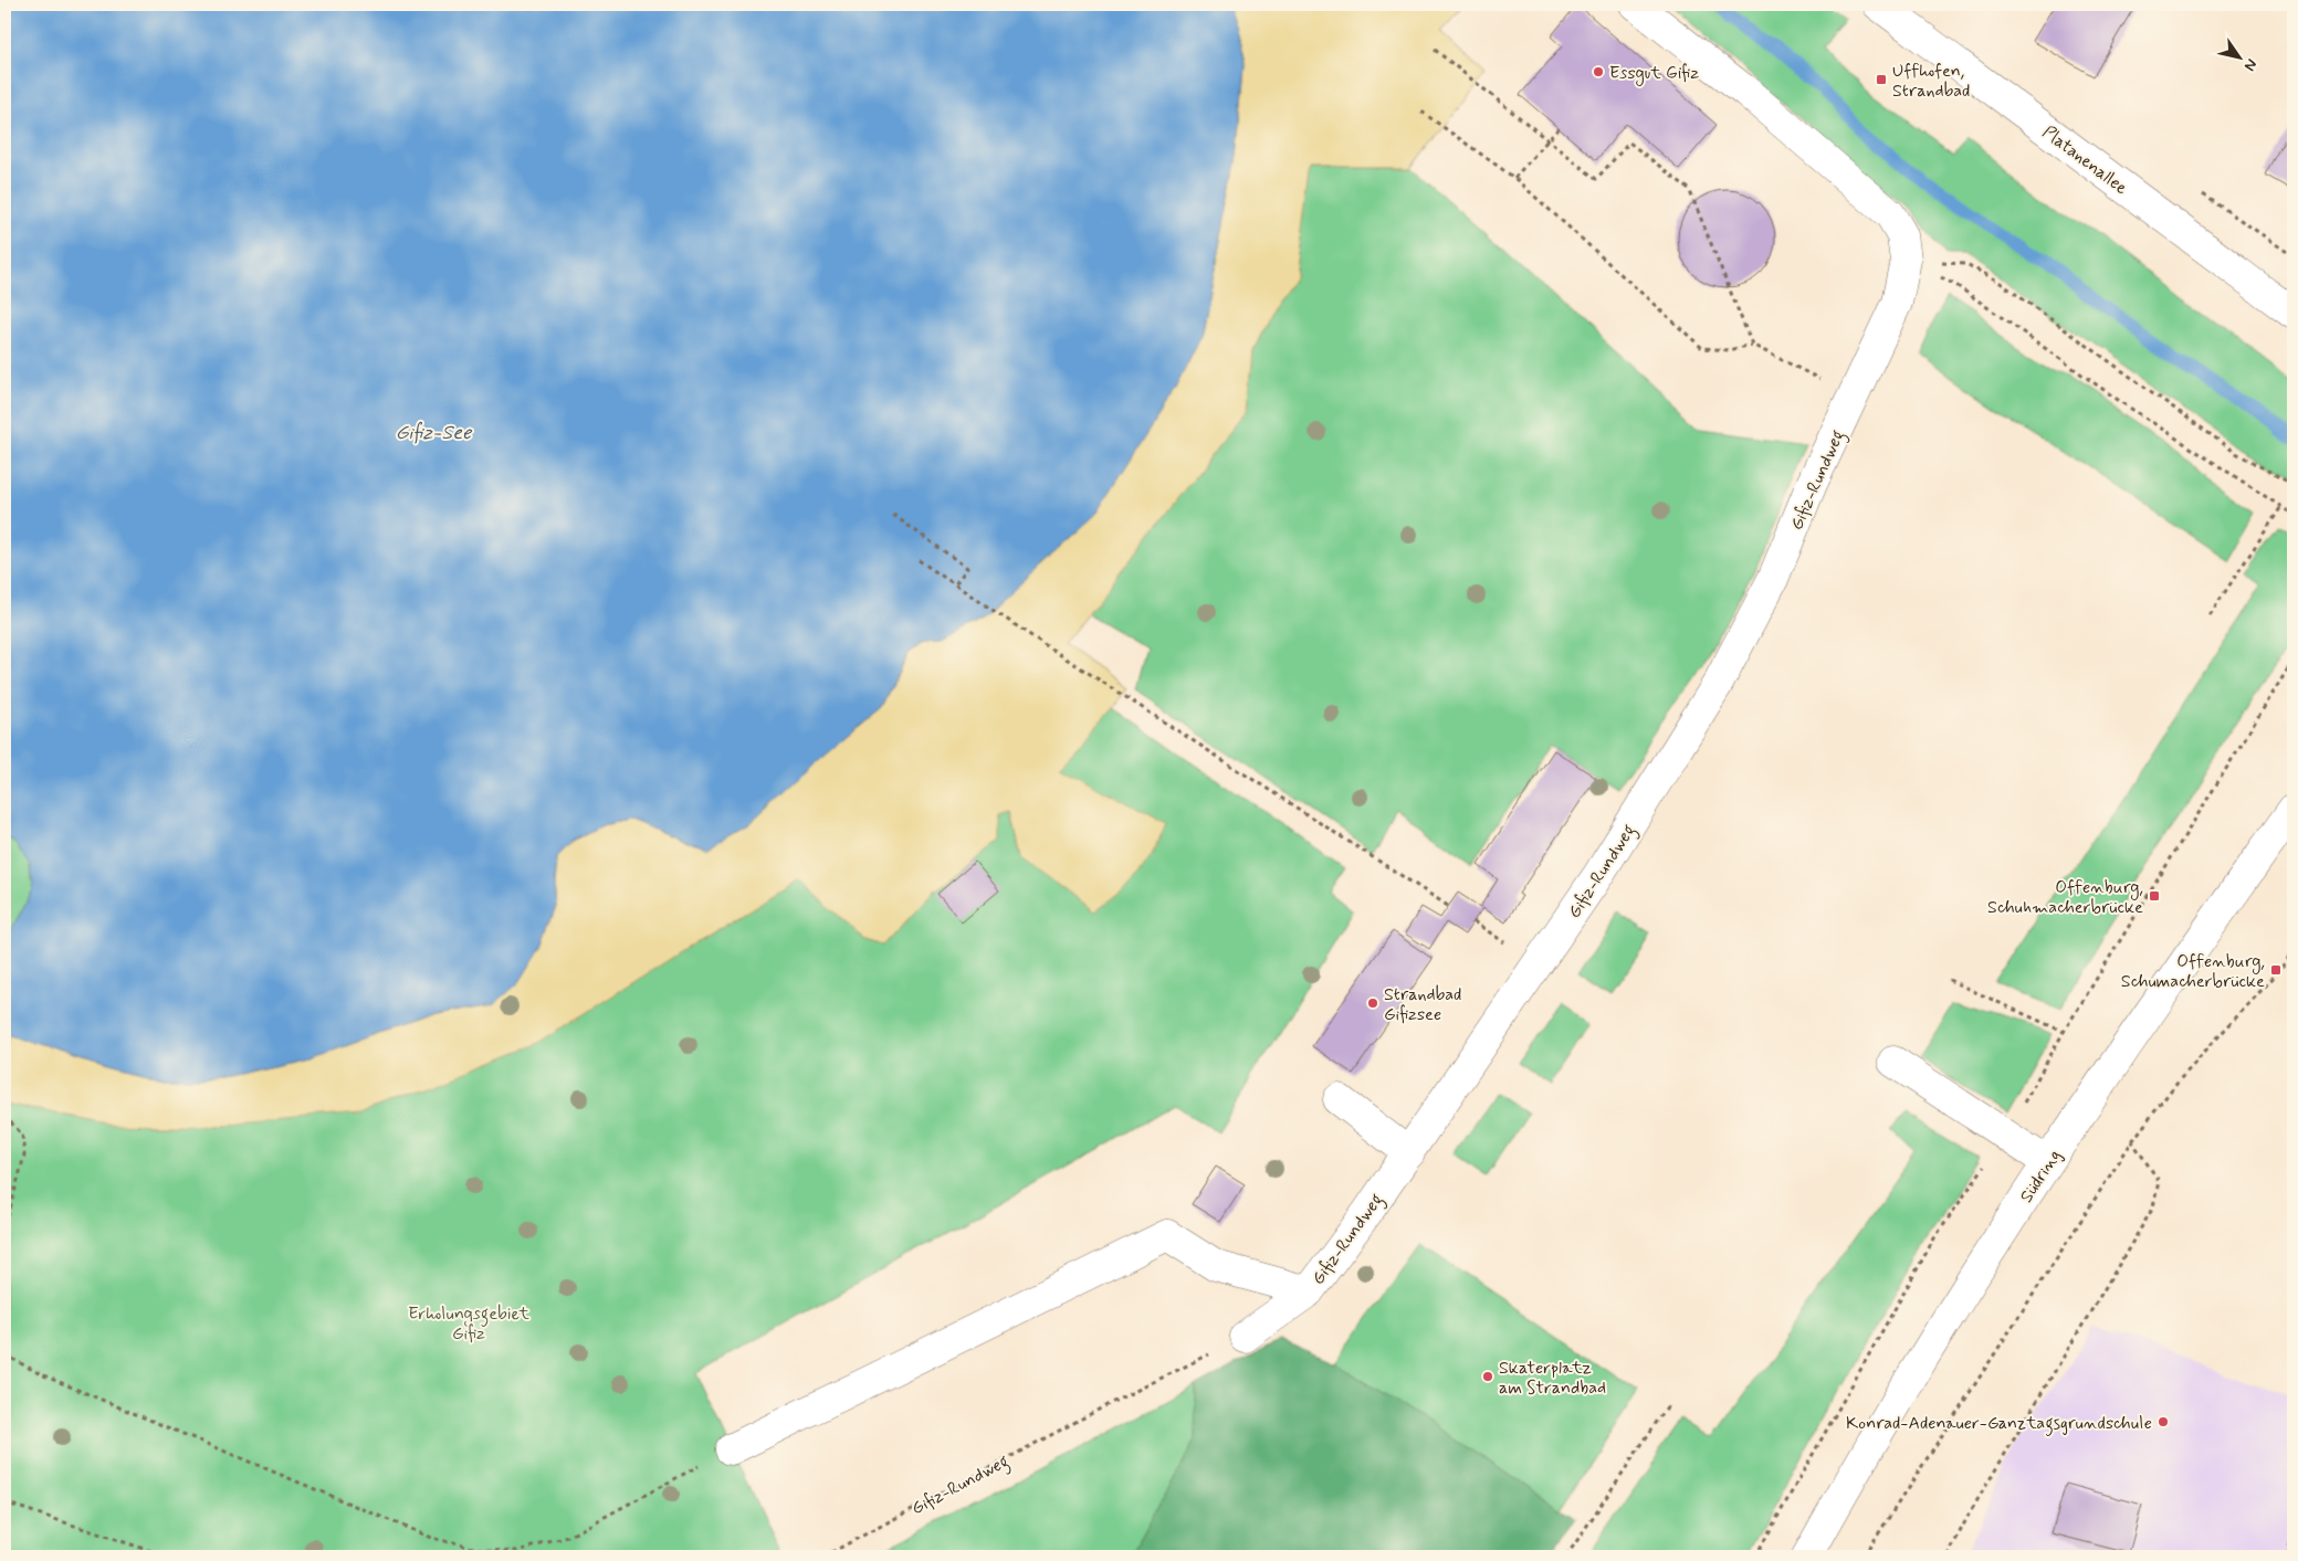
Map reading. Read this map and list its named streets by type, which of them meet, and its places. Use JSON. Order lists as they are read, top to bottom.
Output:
{
  "streets": {
    "street": ["Platanenallee", "Gifiz-Rundweg", "Südring"]
  },
  "water": ["Gifiz-See"],
  "parks": ["Erholungsgebiet Gifiz"],
  "places": {
    "other": [
      "Essgut Gifiz",
      "Strandbad Gifizsee",
      "Skaterplatz am Strandbad",
      "Konrad-Adenauer-Ganztagsgrundschule"
    ],
    "transit": ["Uffhofen, Strandbad", "Offenburg, Schuhmacherbrücke", "Offenburg, Schumacherbrücke"]
  },
  "north": "bottom right"
}
